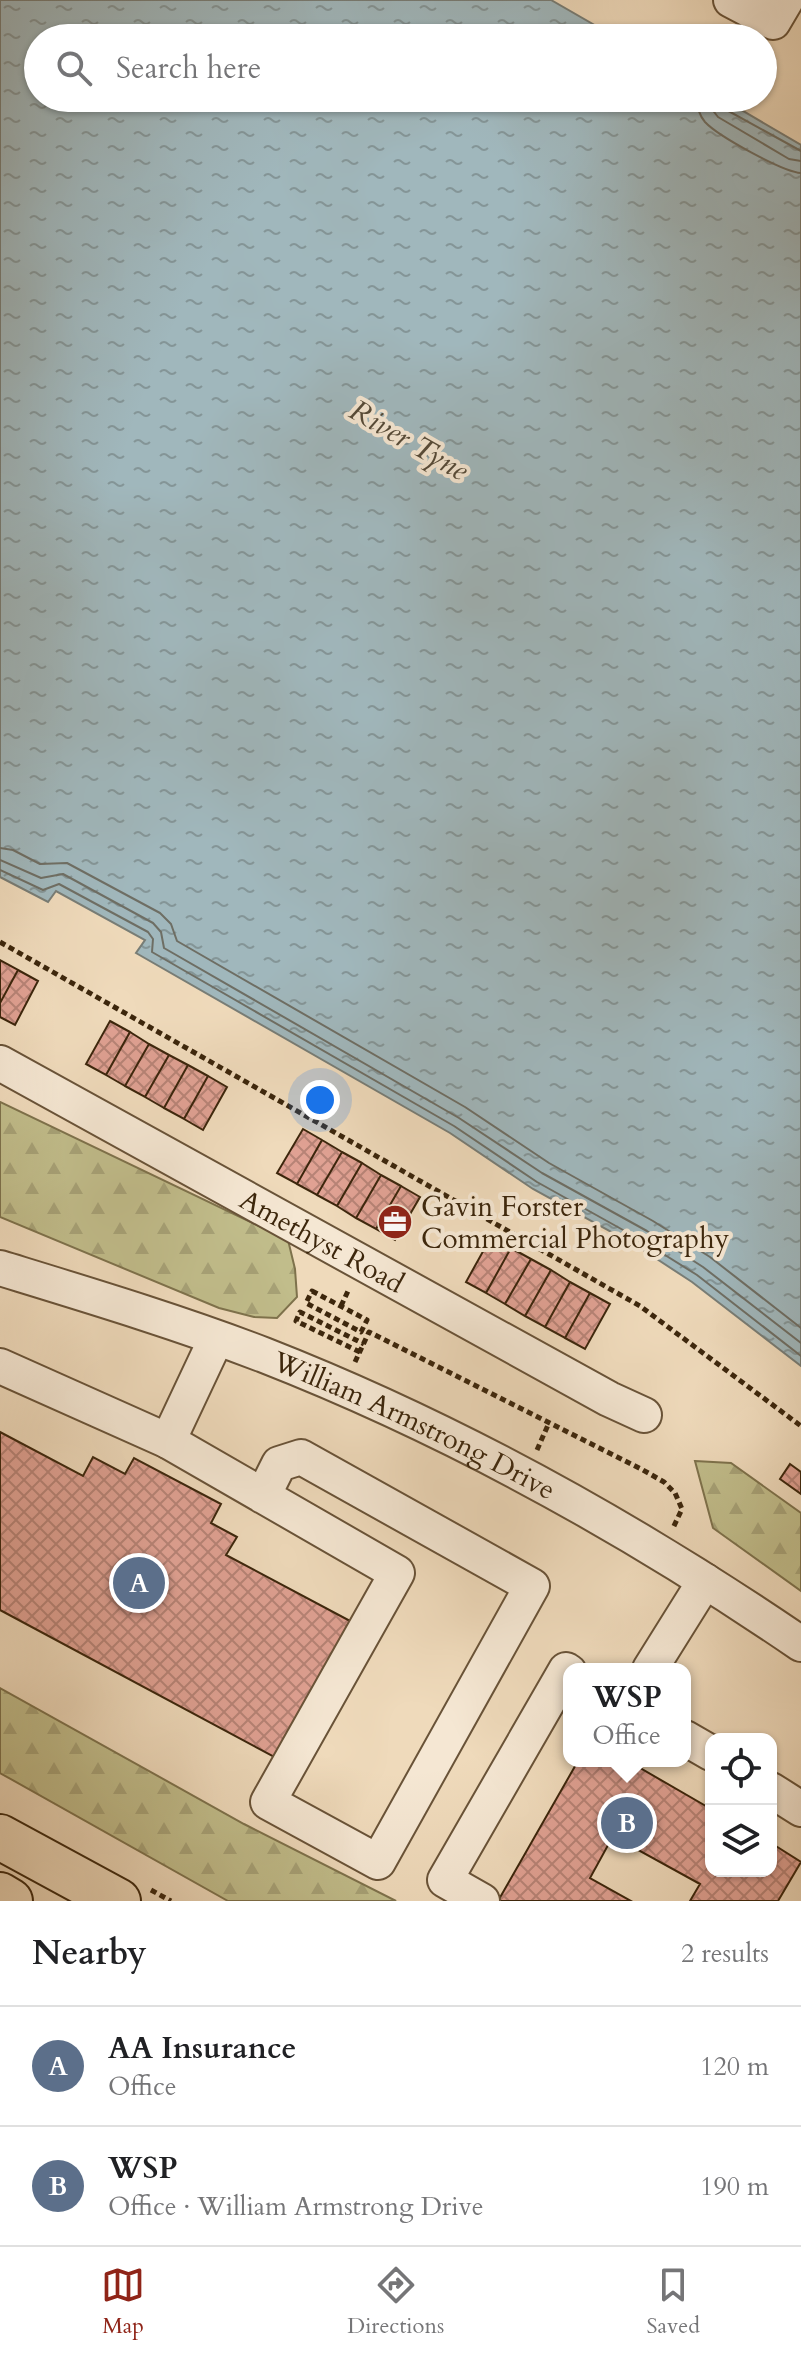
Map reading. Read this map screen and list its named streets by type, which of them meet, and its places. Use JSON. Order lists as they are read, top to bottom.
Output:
{
  "streets": {
    "street": ["Amethyst Road", "William Armstrong Drive"]
  },
  "water": ["River Tyne"],
  "places": {
    "office": ["Gavin Forster Commercial Photography"]
  },
  "page": {
    "search": "Search here",
    "pins": ["A", "B"],
    "popup": ["WSP", "Office"],
    "heading": ["Nearby", "2 results"],
    "list": [
      {
        "mark": "A",
        "name": "AA Insurance",
        "note": "Office",
        "value": "120 m"
      },
      {
        "mark": "B",
        "name": "WSP",
        "note": "Office · William Armstrong Drive",
        "value": "190 m"
      }
    ],
    "nav": ["Map", "Directions", "Saved"]
  }
}
